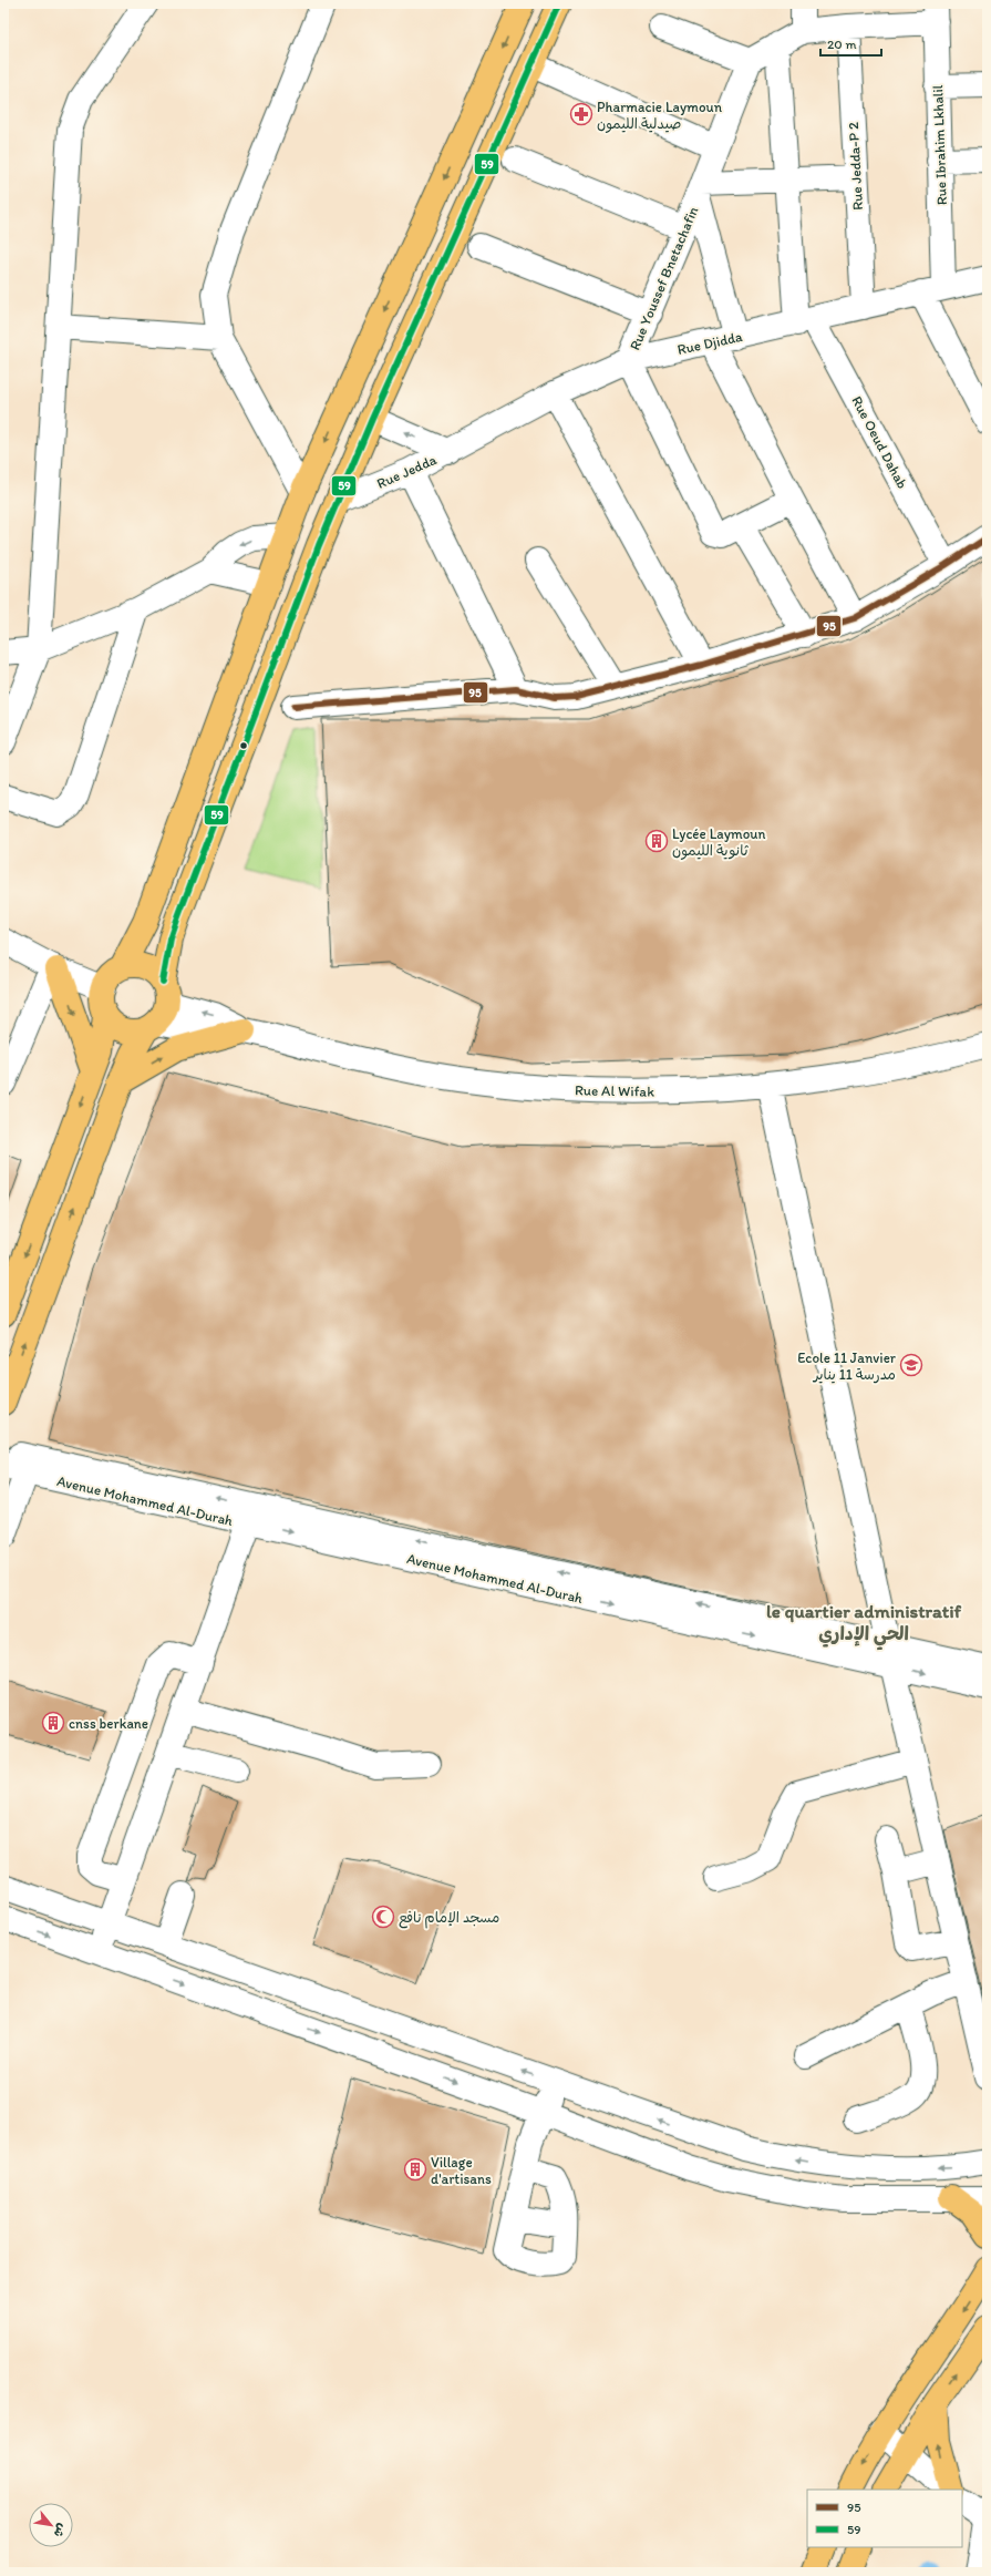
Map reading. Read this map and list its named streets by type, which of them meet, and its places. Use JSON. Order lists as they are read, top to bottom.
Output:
{
  "streets": {
    "street": [
      "Rue Ibrahim Lkhalil",
      "Rue Jedda-P 2",
      "Rue Youssef Bnetachafin",
      "Rue Djidda",
      "Rue Oeud Dahab",
      "Rue Jedda",
      "Rue Al Wifak",
      "Avenue Mohammed Al-Durah"
    ]
  },
  "crossings": [
    ["Rue Ibrahim Lkhalil", "Rue Djidda"],
    ["Rue Jedda-P 2", "Rue Djidda"],
    ["Rue Youssef Bnetachafin", "Rue Djidda"],
    ["Rue Djidda", "Rue Oeud Dahab"],
    ["Rue Djidda", "Rue Jedda"]
  ],
  "districts": ["le quartier administratif الحي الإداري"],
  "places": {
    "pharmacy": ["Pharmacie Laymoun صيدلية الليمون"],
    "building": ["Lycée Laymoun ثانوية الليمون", "cnss berkane", "Village d'artisans"],
    "school or university": ["Ecole 11 Janvier مدرسة 11 يناير"],
    "mosque": ["مسجد الإمام نافع"]
  },
  "lines": ["transit line 59", "transit line 95"],
  "legend": ["95", "59"],
  "scale_bar": "20 m",
  "north": "bottom right"
}
